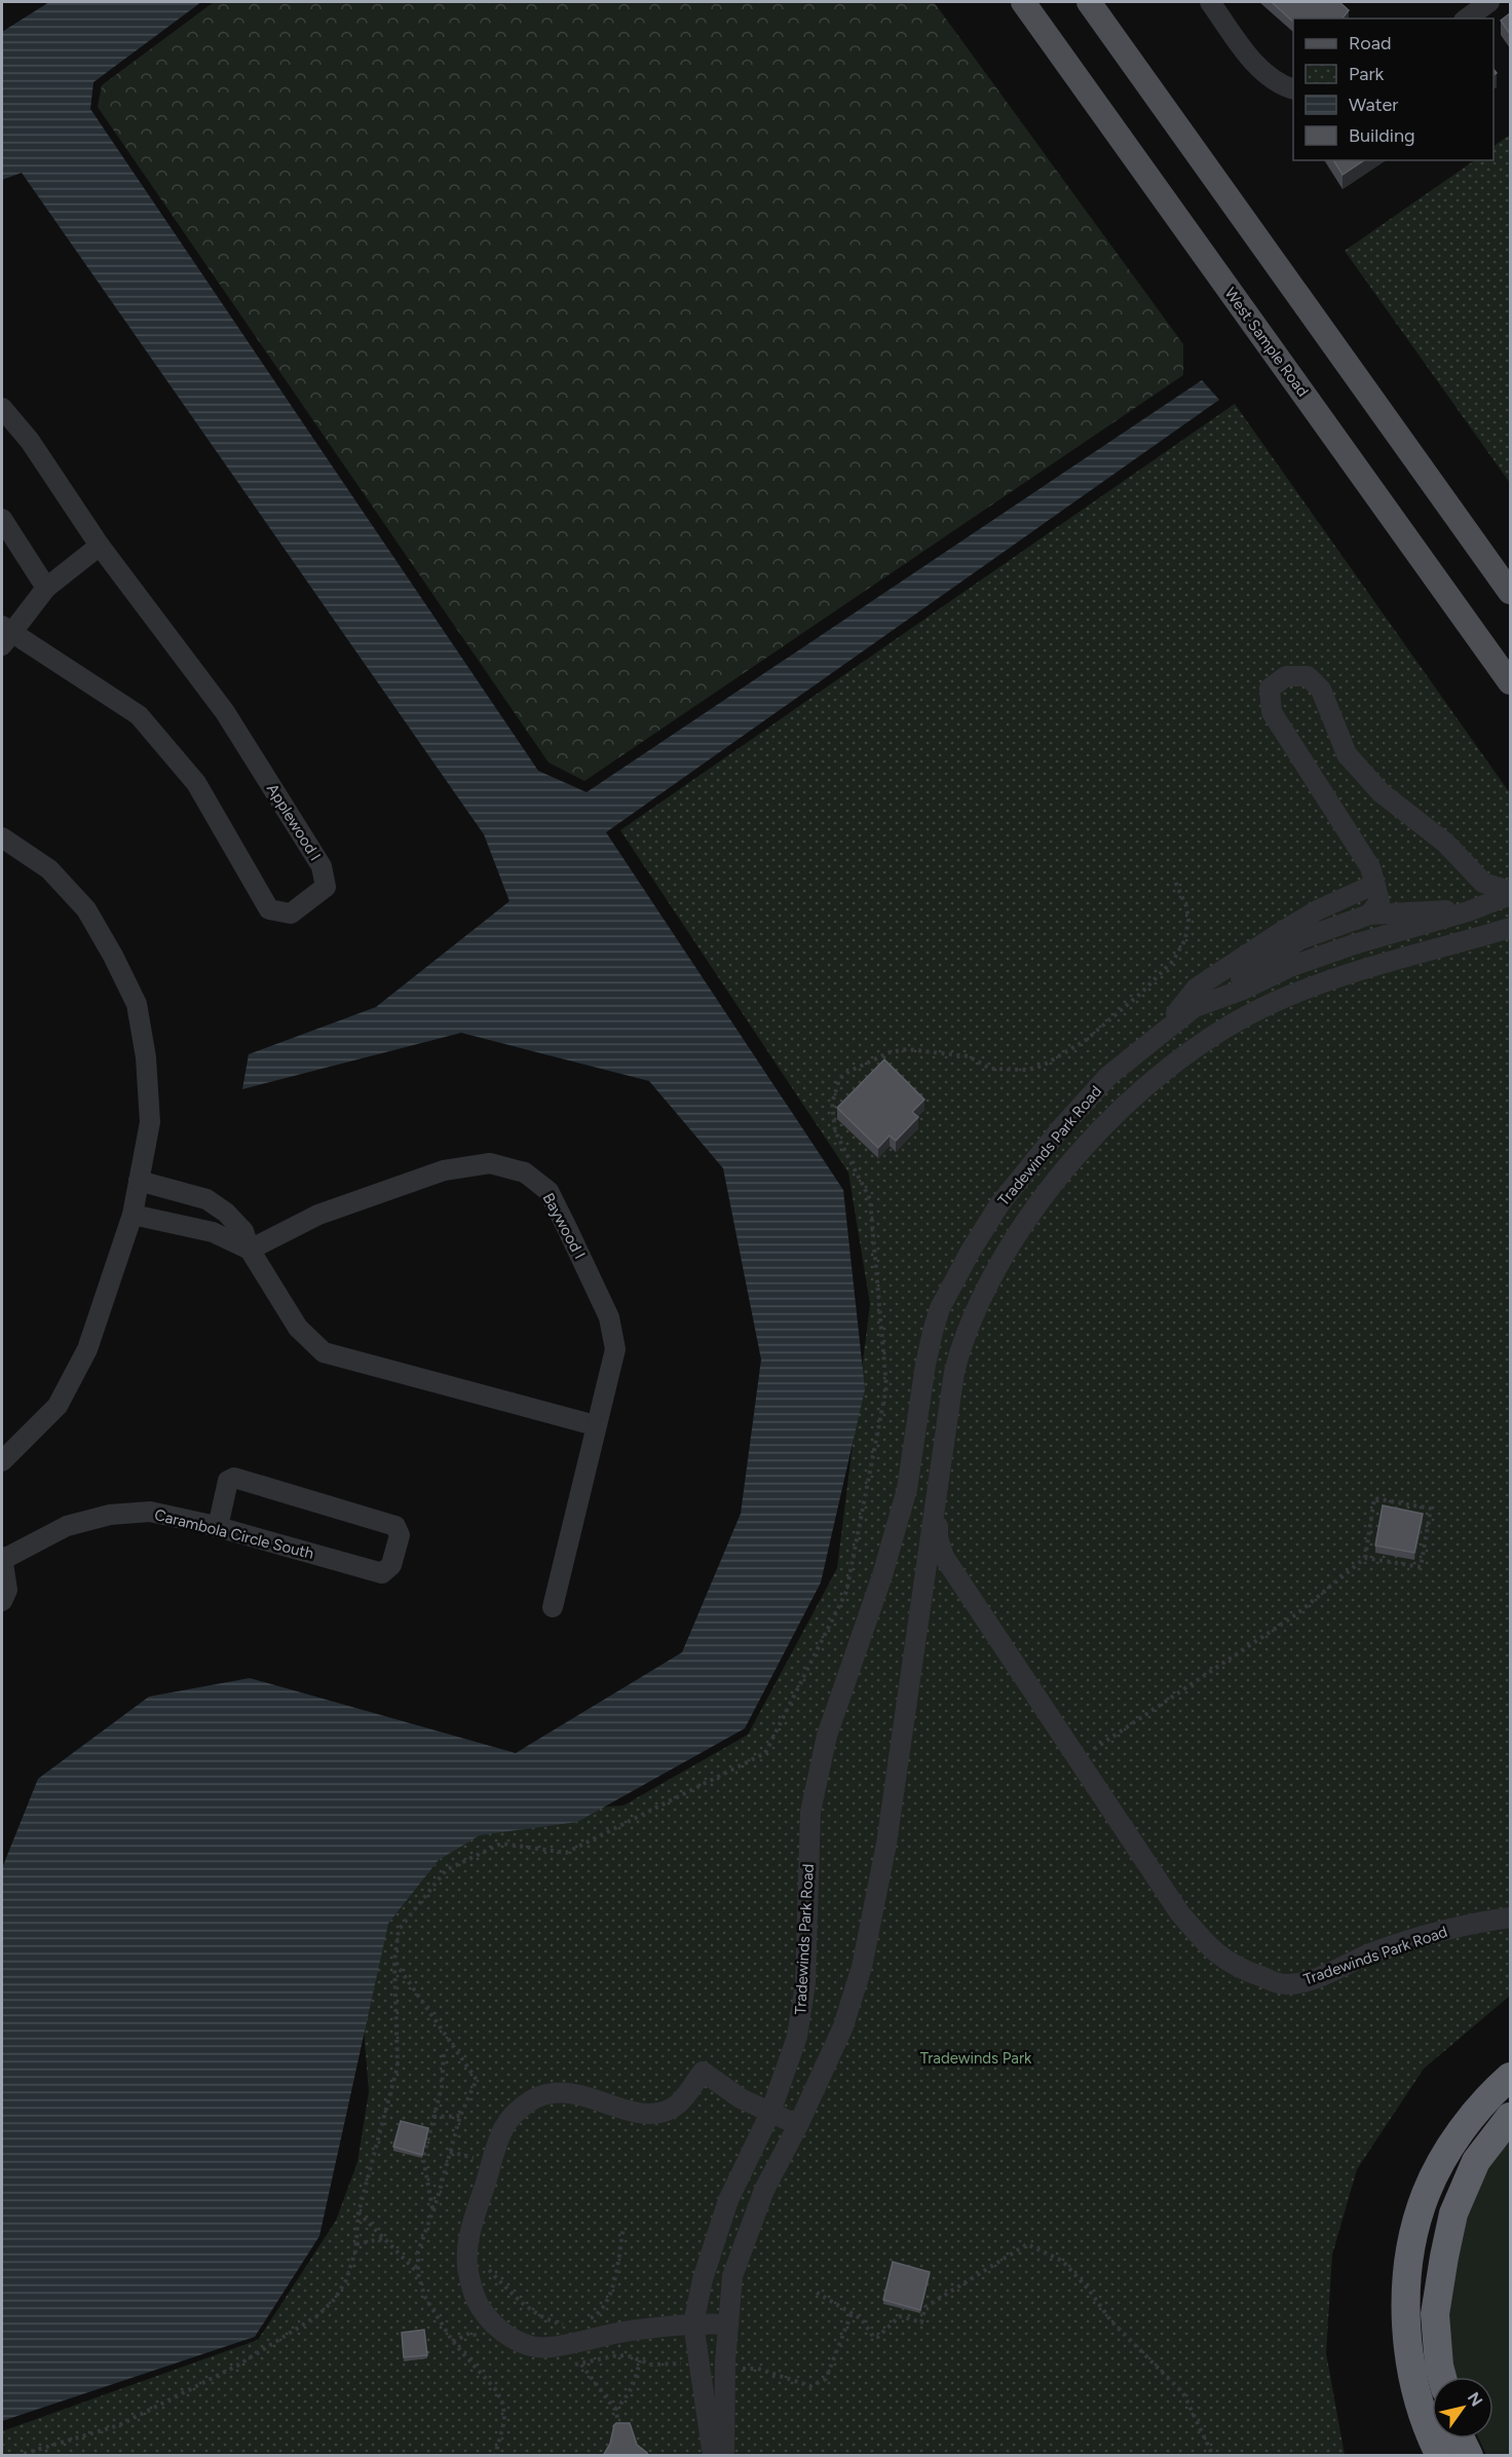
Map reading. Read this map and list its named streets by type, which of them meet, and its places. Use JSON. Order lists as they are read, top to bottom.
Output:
{
  "streets": {
    "main road": ["West Sample Road"],
    "street": [
      "Applewood I",
      "Tradewinds Park Road",
      "Baywood I",
      "Carambola Circle South"
    ]
  },
  "parks": ["Tradewinds Park"],
  "legend": [
    "Road",
    "Park",
    "Water",
    "Building"
  ],
  "north": "top right"
}
